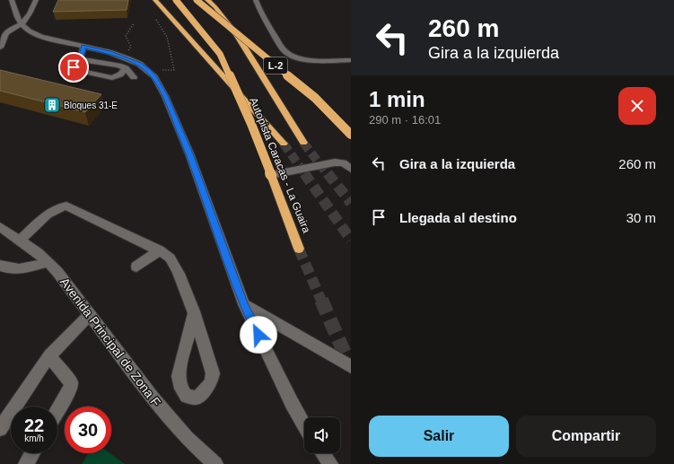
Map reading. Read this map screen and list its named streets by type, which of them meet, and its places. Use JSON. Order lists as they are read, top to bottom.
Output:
{
  "streets": {
    "highway": ["L-2", "Autopista Caracas - La Guaira"],
    "street": ["Avenida Principal de Zona F"]
  },
  "places": {
    "building": ["Bloques 31-E"]
  },
  "page": {
    "turn": ["260 m", "Gira a la izquierda"],
    "heading": ["1 min", "290 m · 16:01"],
    "list": [
      {
        "name": "Gira a la izquierda",
        "value": "260 m"
      },
      {
        "name": "Llegada al destino",
        "value": "30 m"
      }
    ],
    "speed": "22 km/h",
    "limit": "30",
    "buttons": ["Salir", "Compartir"]
  }
}
